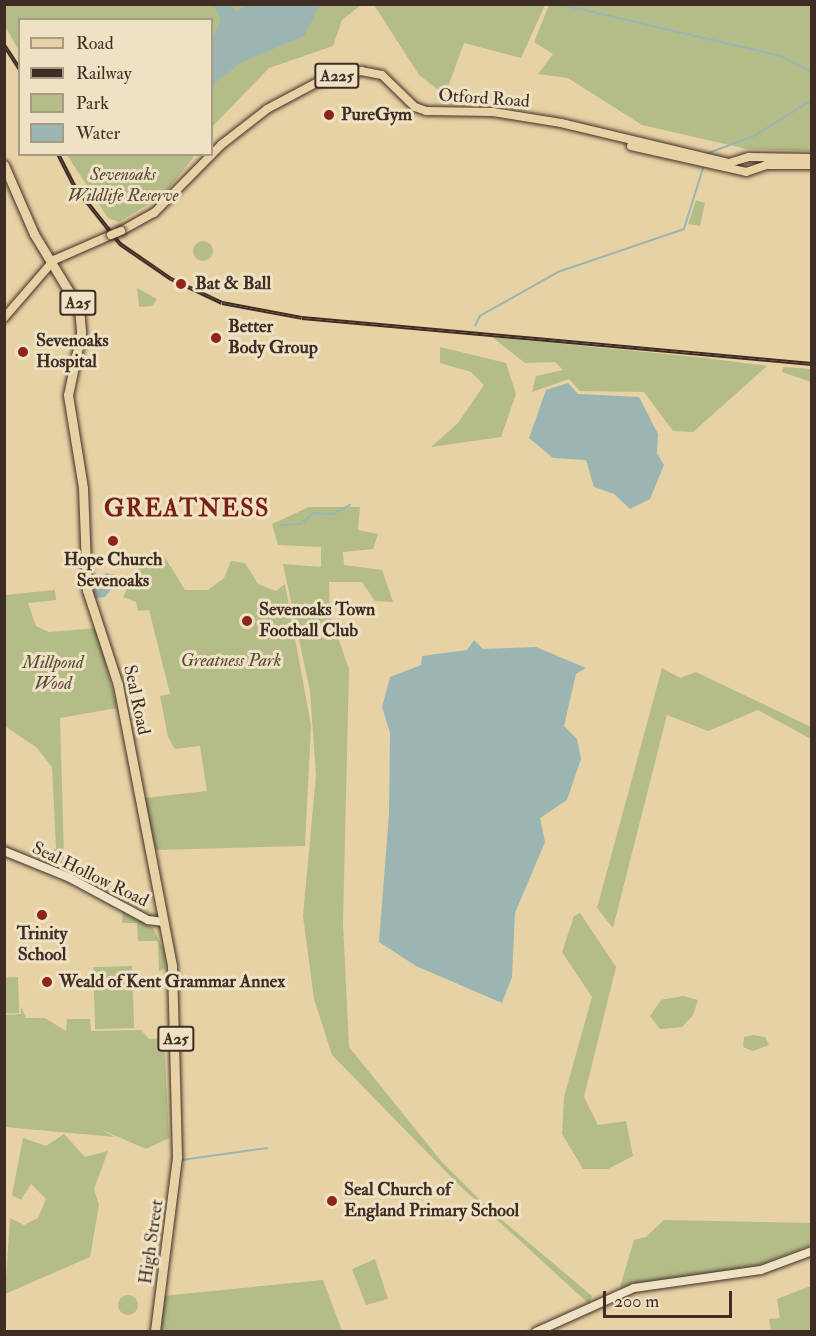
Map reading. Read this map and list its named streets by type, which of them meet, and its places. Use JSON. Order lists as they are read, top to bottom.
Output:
{
  "streets": {
    "highway": ["A25", "Seal Road", "High Street"],
    "main road": ["A225", "Otford Road"],
    "street": ["Seal Hollow Road"]
  },
  "crossings": [
    ["A225", "Otford Road"],
    ["A225", "A25"],
    ["A225", "Seal Road"],
    ["Otford Road", "A25"],
    ["Otford Road", "Seal Road"],
    ["A25", "Seal Road"],
    ["Seal Road", "Seal Hollow Road"],
    ["Seal Road", "High Street"]
  ],
  "districts": ["GREATNESS"],
  "parks": ["Sevenoaks Wildlife Reserve", "Greatness Park", "Millpond Wood"],
  "places": [
    "PureGym",
    "Bat & Ball",
    "Better Body Group",
    "Sevenoaks Hospital",
    "Hope Church Sevenoaks",
    "Sevenoaks Town Football Club",
    "Trinity School",
    "Weald of Kent Grammar Annex",
    "Seal Church of England Primary School"
  ],
  "legend": [
    "Road",
    "Railway",
    "Park",
    "Water"
  ],
  "scale_bar": "200 m"
}
